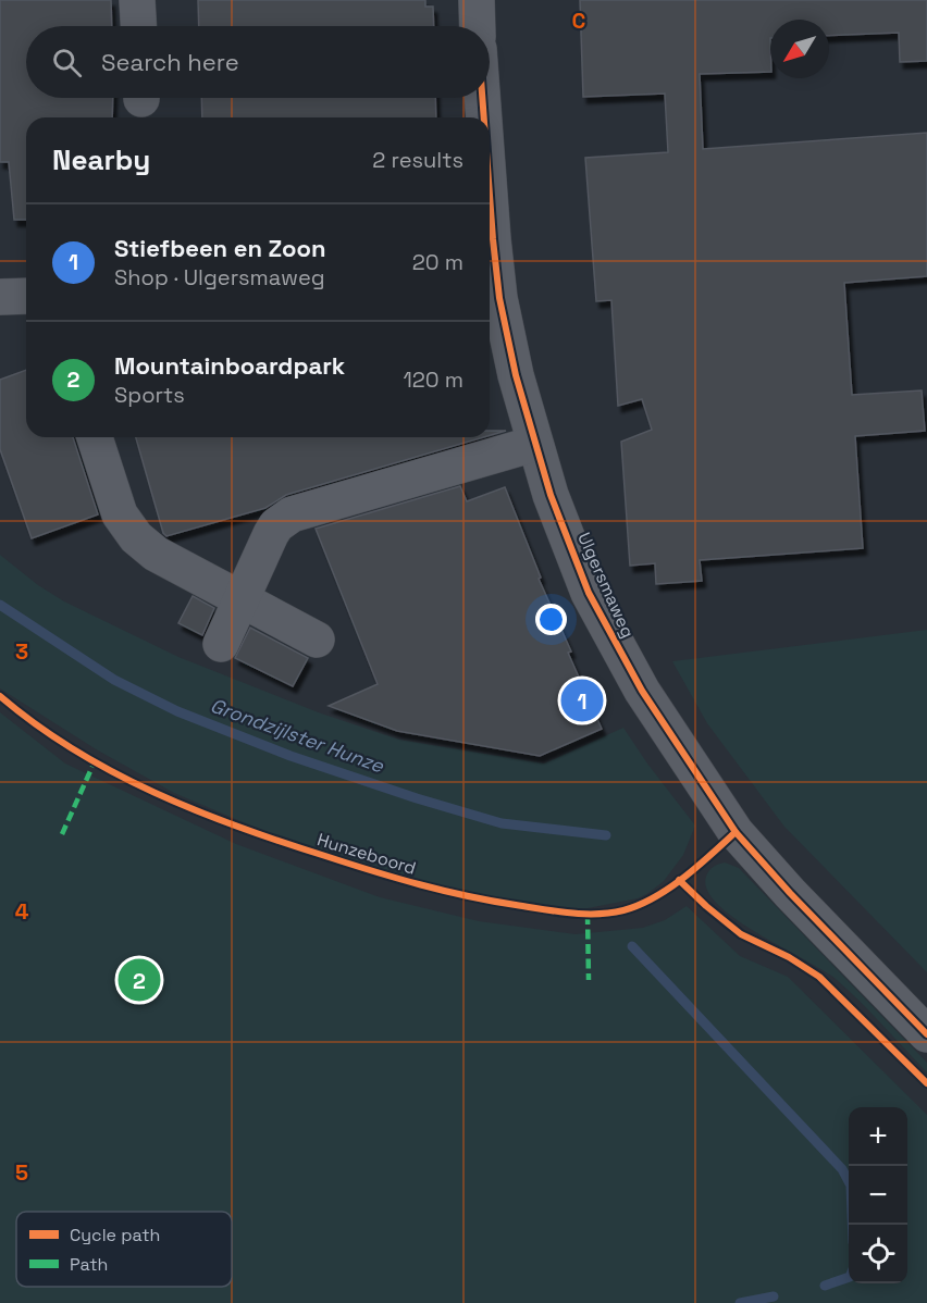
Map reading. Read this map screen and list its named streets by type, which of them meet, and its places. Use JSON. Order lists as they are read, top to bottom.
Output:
{
  "streets": {
    "street": ["Ulgersmaweg"],
    "cycle path": ["Hunzeboord"]
  },
  "water": ["Grondzijlster Hunze"],
  "legend": ["Cycle path", "Path"],
  "north": "bottom left",
  "page": {
    "search": "Search here",
    "heading": ["Nearby", "2 results"],
    "list": [
      {
        "mark": "1",
        "name": "Stiefbeen en Zoon",
        "note": "Shop · Ulgersmaweg",
        "value": "20 m"
      },
      {
        "mark": "2",
        "name": "Mountainboardpark",
        "note": "Sports",
        "value": "120 m"
      }
    ],
    "pins": ["1", "2"],
    "map_buttons": ["+", "−"]
  },
  "grid": {
    "columns": ["C"],
    "rows": ["3", "4", "5"]
  }
}
